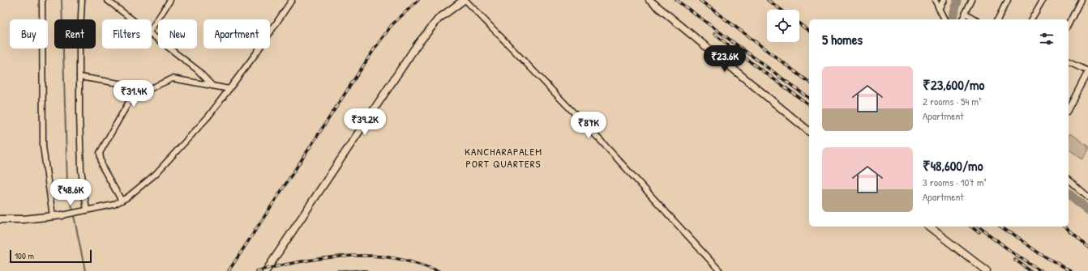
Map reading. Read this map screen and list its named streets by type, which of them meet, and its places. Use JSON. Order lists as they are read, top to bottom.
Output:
{
  "districts": ["KANCHARAPALEM PORT QUARTERS"],
  "scale_bar": "100 m",
  "page": {
    "chip": [
      "Buy",
      "Rent",
      "Filters",
      "New",
      "Apartment"
    ],
    "heading": "5 homes",
    "price": [
      "₹23.6K",
      "₹31.4K",
      "₹39.2K",
      "₹87K",
      "₹48.6K"
    ],
    "list": [
      {
        "name": "₹23,600/mo",
        "note": "2 rooms · 54 m² · Apartment"
      },
      {
        "name": "₹48,600/mo",
        "note": "3 rooms · 107 m² · Apartment"
      }
    ],
    "scale": "100 m"
  }
}
